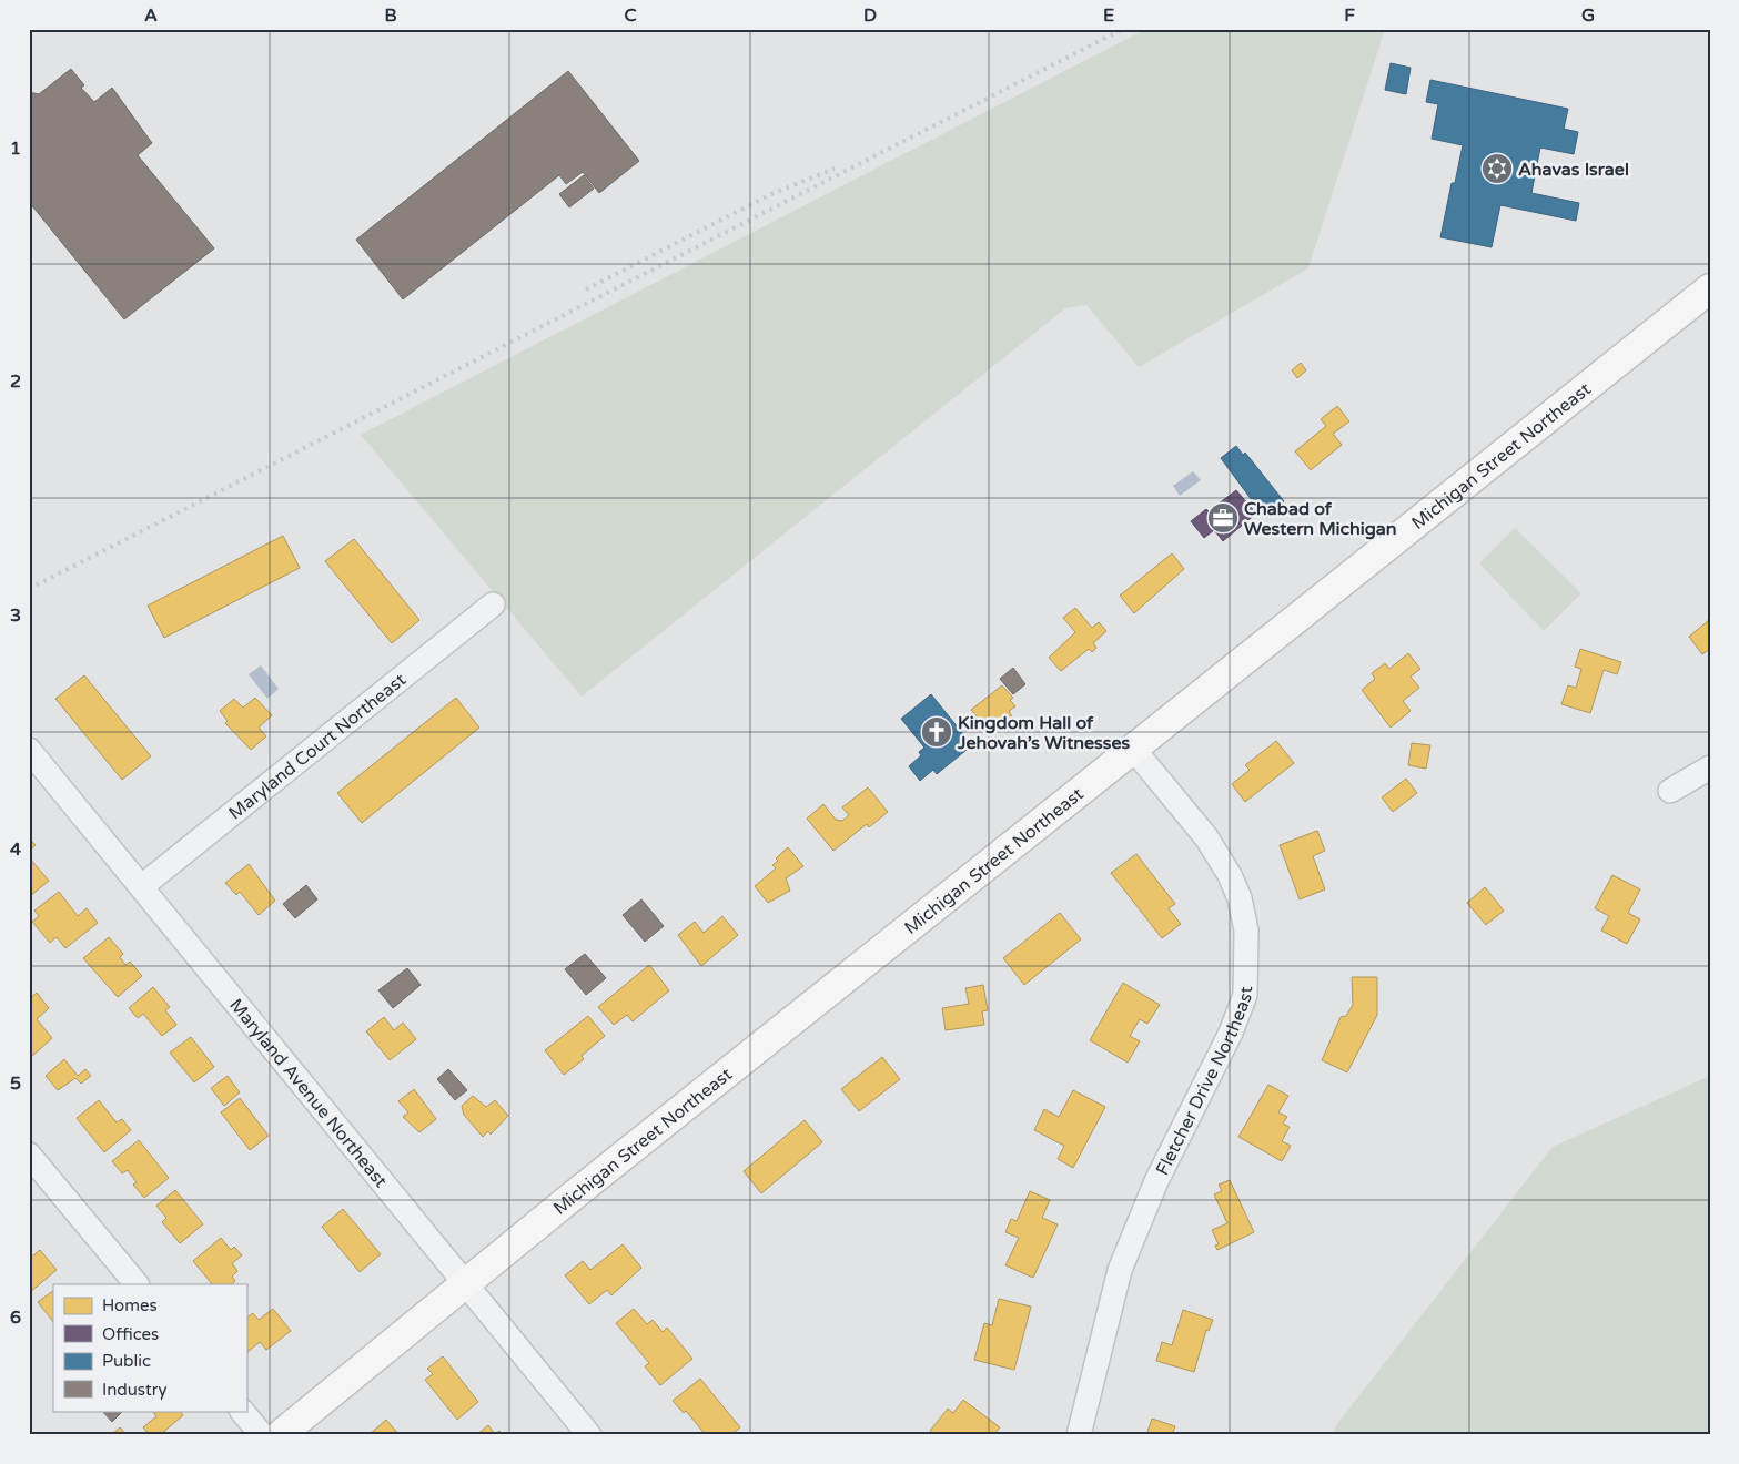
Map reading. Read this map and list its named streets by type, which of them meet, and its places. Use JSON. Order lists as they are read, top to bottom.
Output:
{
  "streets": {
    "main road": ["Michigan Street Northeast"],
    "street": ["Maryland Court Northeast", "Fletcher Drive Northeast", "Maryland Avenue Northeast"]
  },
  "crossings": [
    ["Michigan Street Northeast", "Fletcher Drive Northeast"],
    ["Michigan Street Northeast", "Maryland Avenue Northeast"],
    ["Maryland Court Northeast", "Maryland Avenue Northeast"]
  ],
  "places": {
    "synagogue": ["Ahavas Israel"],
    "office": ["Chabad of Western Michigan"],
    "church": ["Kingdom Hall of Jehovah’s Witnesses"]
  },
  "legend": [
    "Homes",
    "Offices",
    "Public",
    "Industry"
  ],
  "grid": {
    "columns": [
      "A",
      "B",
      "C",
      "D",
      "E",
      "F",
      "G"
    ],
    "rows": [
      "1",
      "2",
      "3",
      "4",
      "5",
      "6"
    ]
  }
}
